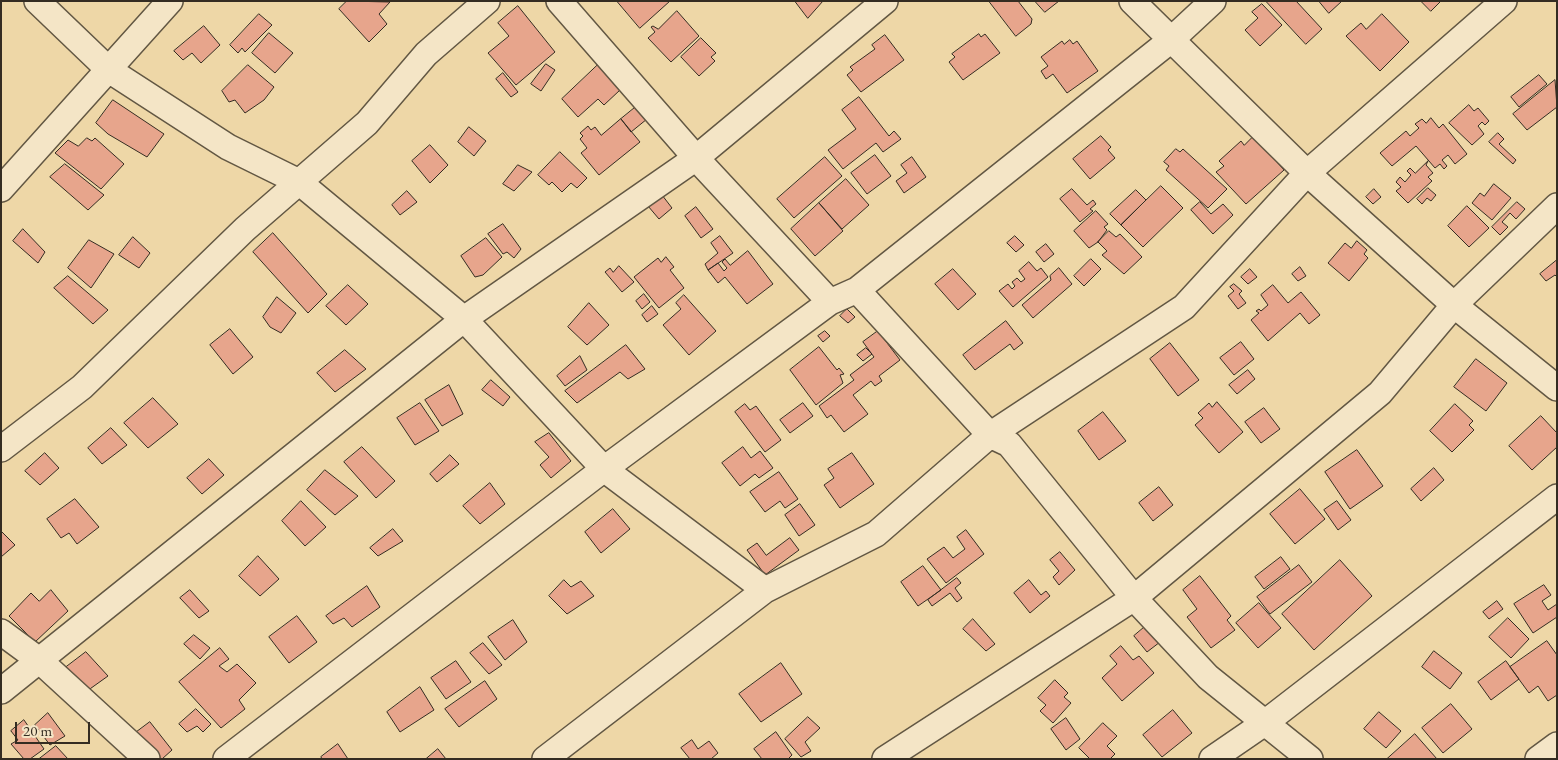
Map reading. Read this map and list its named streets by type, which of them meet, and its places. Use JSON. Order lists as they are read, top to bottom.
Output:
{
  "scale_bar": "20 m"
}
